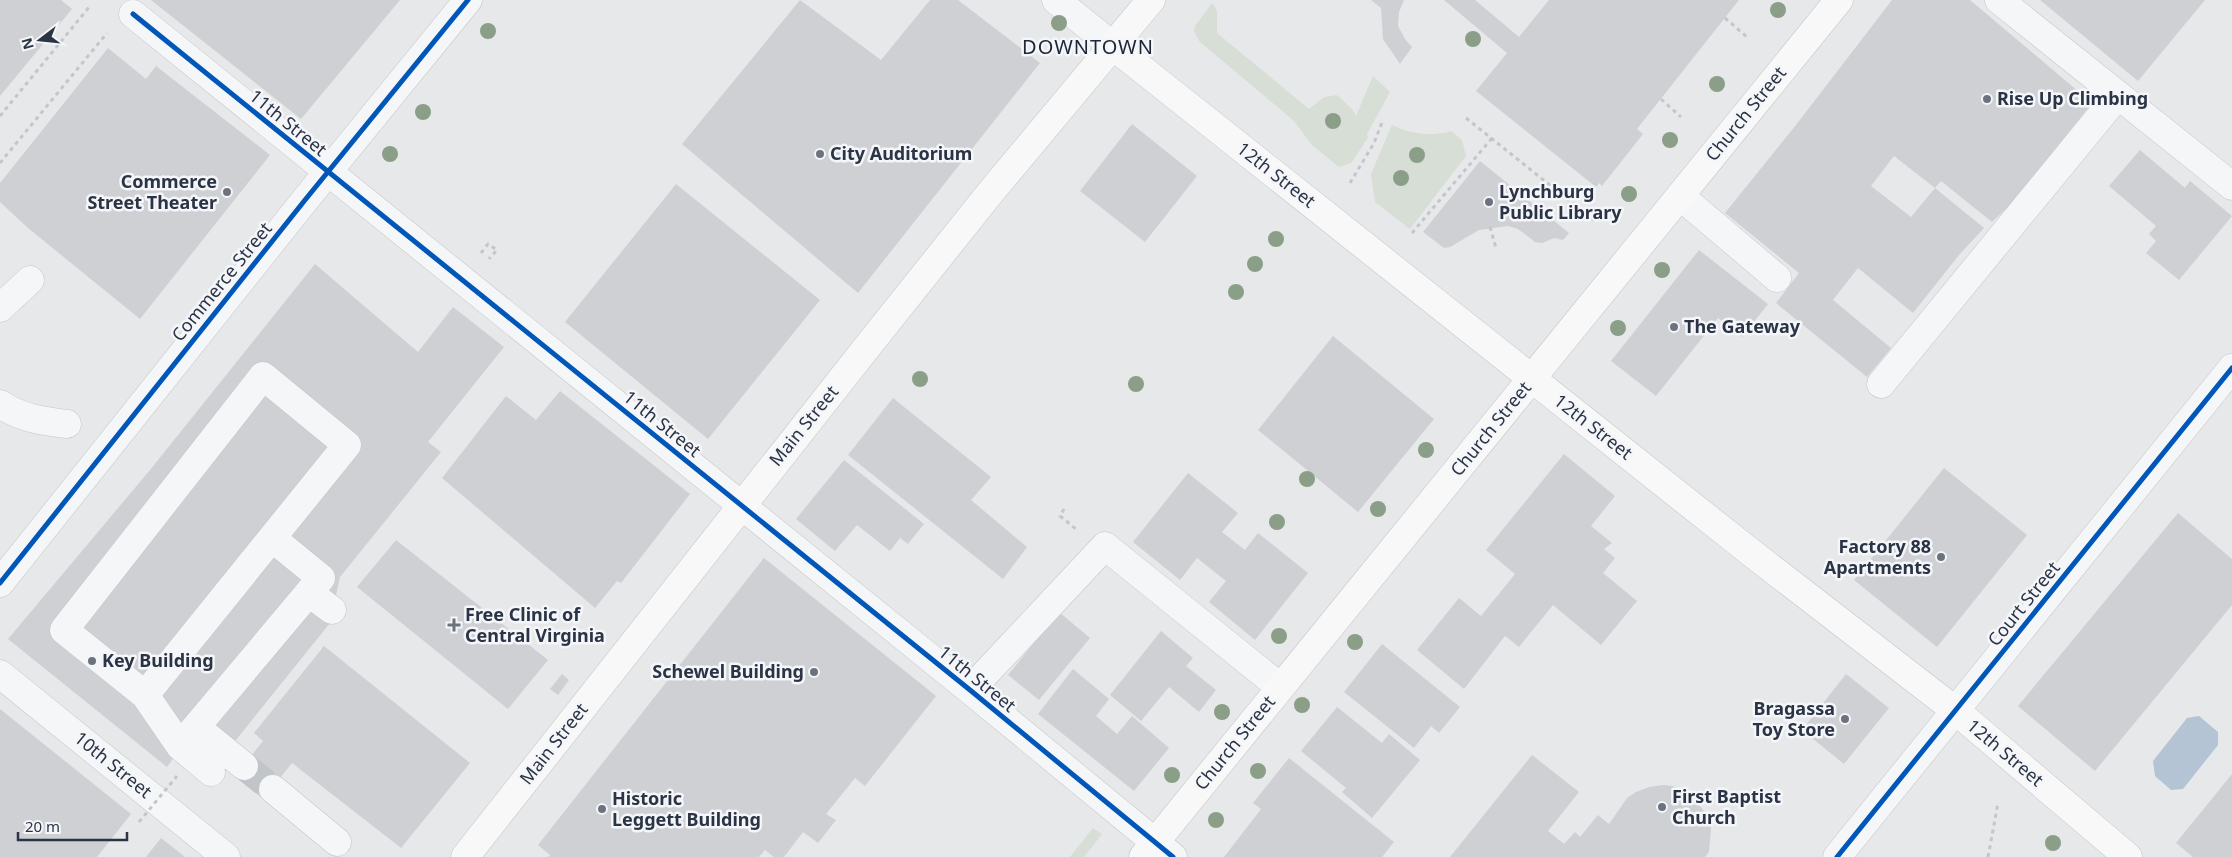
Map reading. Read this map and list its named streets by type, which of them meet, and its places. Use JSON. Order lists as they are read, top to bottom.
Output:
{
  "streets": {
    "main road": ["Church Street", "12th Street", "Main Street"],
    "street": [
      "11th Street",
      "Commerce Street",
      "Court Street",
      "10th Street"
    ]
  },
  "crossings": [
    ["Church Street", "11th Street"],
    ["Church Street", "12th Street"],
    ["11th Street", "Commerce Street"],
    ["11th Street", "Main Street"],
    ["12th Street", "Main Street"],
    ["12th Street", "Court Street"]
  ],
  "districts": ["DOWNTOWN"],
  "places": {
    "other": [
      "Rise Up Climbing",
      "City Auditorium",
      "Commerce Street Theater",
      "Lynchburg Public Library",
      "The Gateway",
      "Factory 88 Apartments",
      "Key Building",
      "Schewel Building",
      "Bragassa Toy Store",
      "First Baptist Church",
      "Historic Leggett Building"
    ],
    "health": ["Free Clinic of Central Virginia"]
  },
  "scale_bar": "20 m",
  "north": "left"
}
